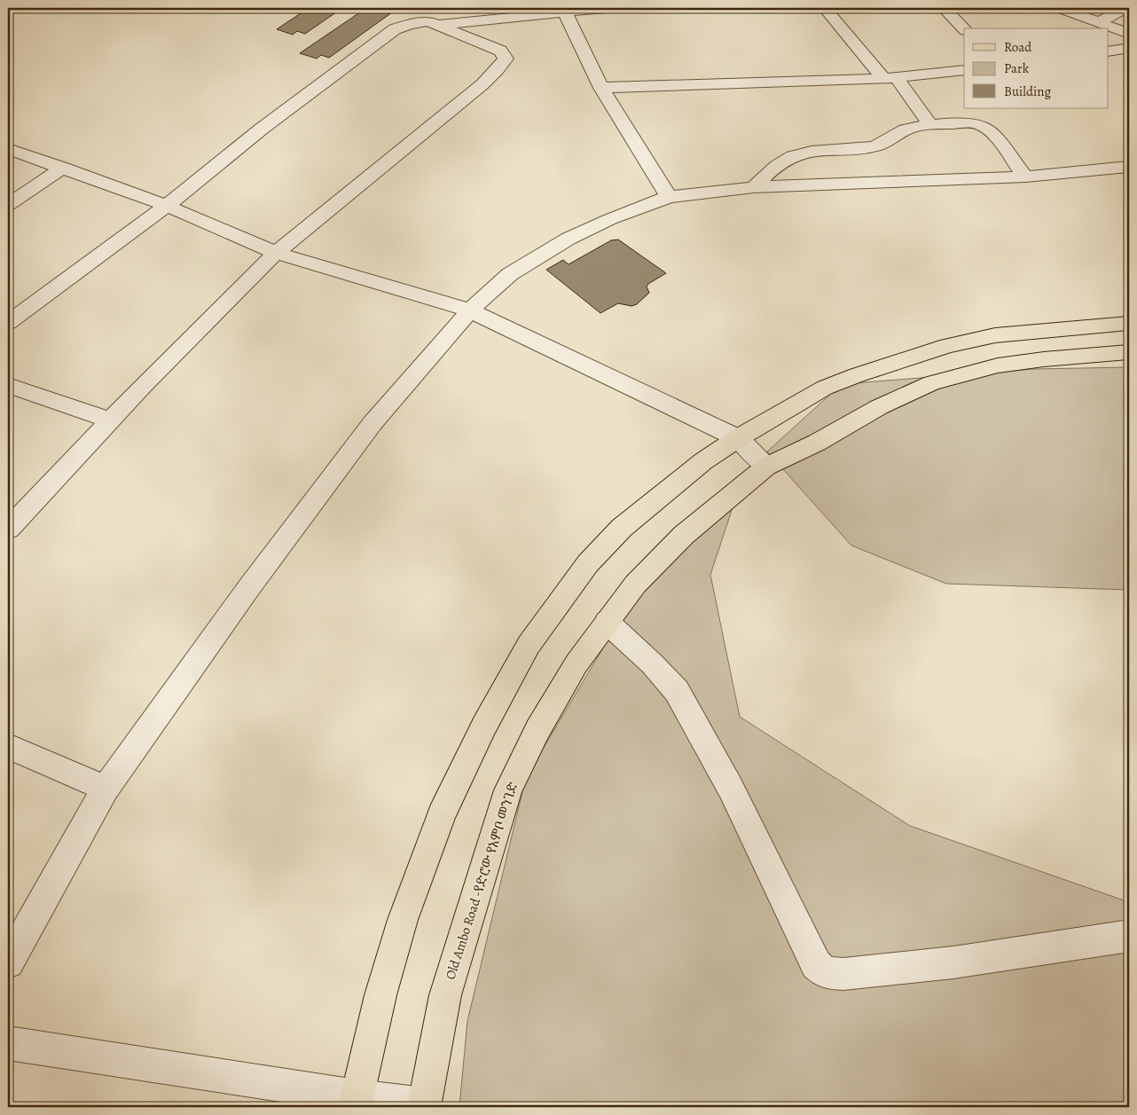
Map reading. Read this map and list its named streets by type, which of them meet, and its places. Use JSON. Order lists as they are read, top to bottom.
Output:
{
  "streets": {
    "main road": ["Old Ambo Road -የድሮው የአምቦ መንገድ"]
  },
  "legend": ["Road", "Park", "Building"]
}
